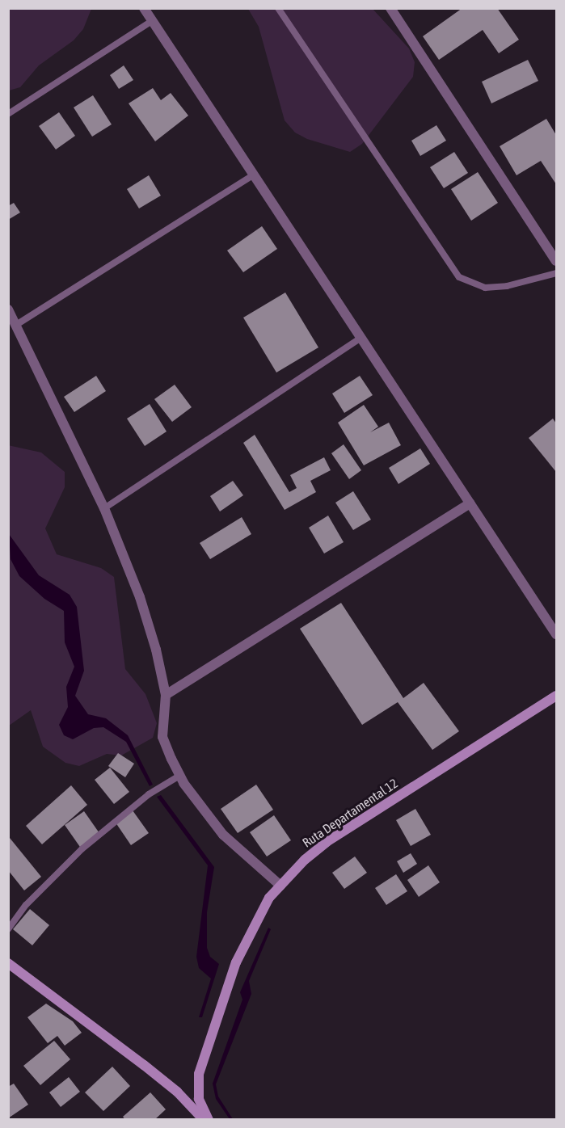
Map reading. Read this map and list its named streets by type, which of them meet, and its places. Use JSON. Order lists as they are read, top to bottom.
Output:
{
  "streets": {
    "main road": ["Ruta Departamental 12"]
  }
}
